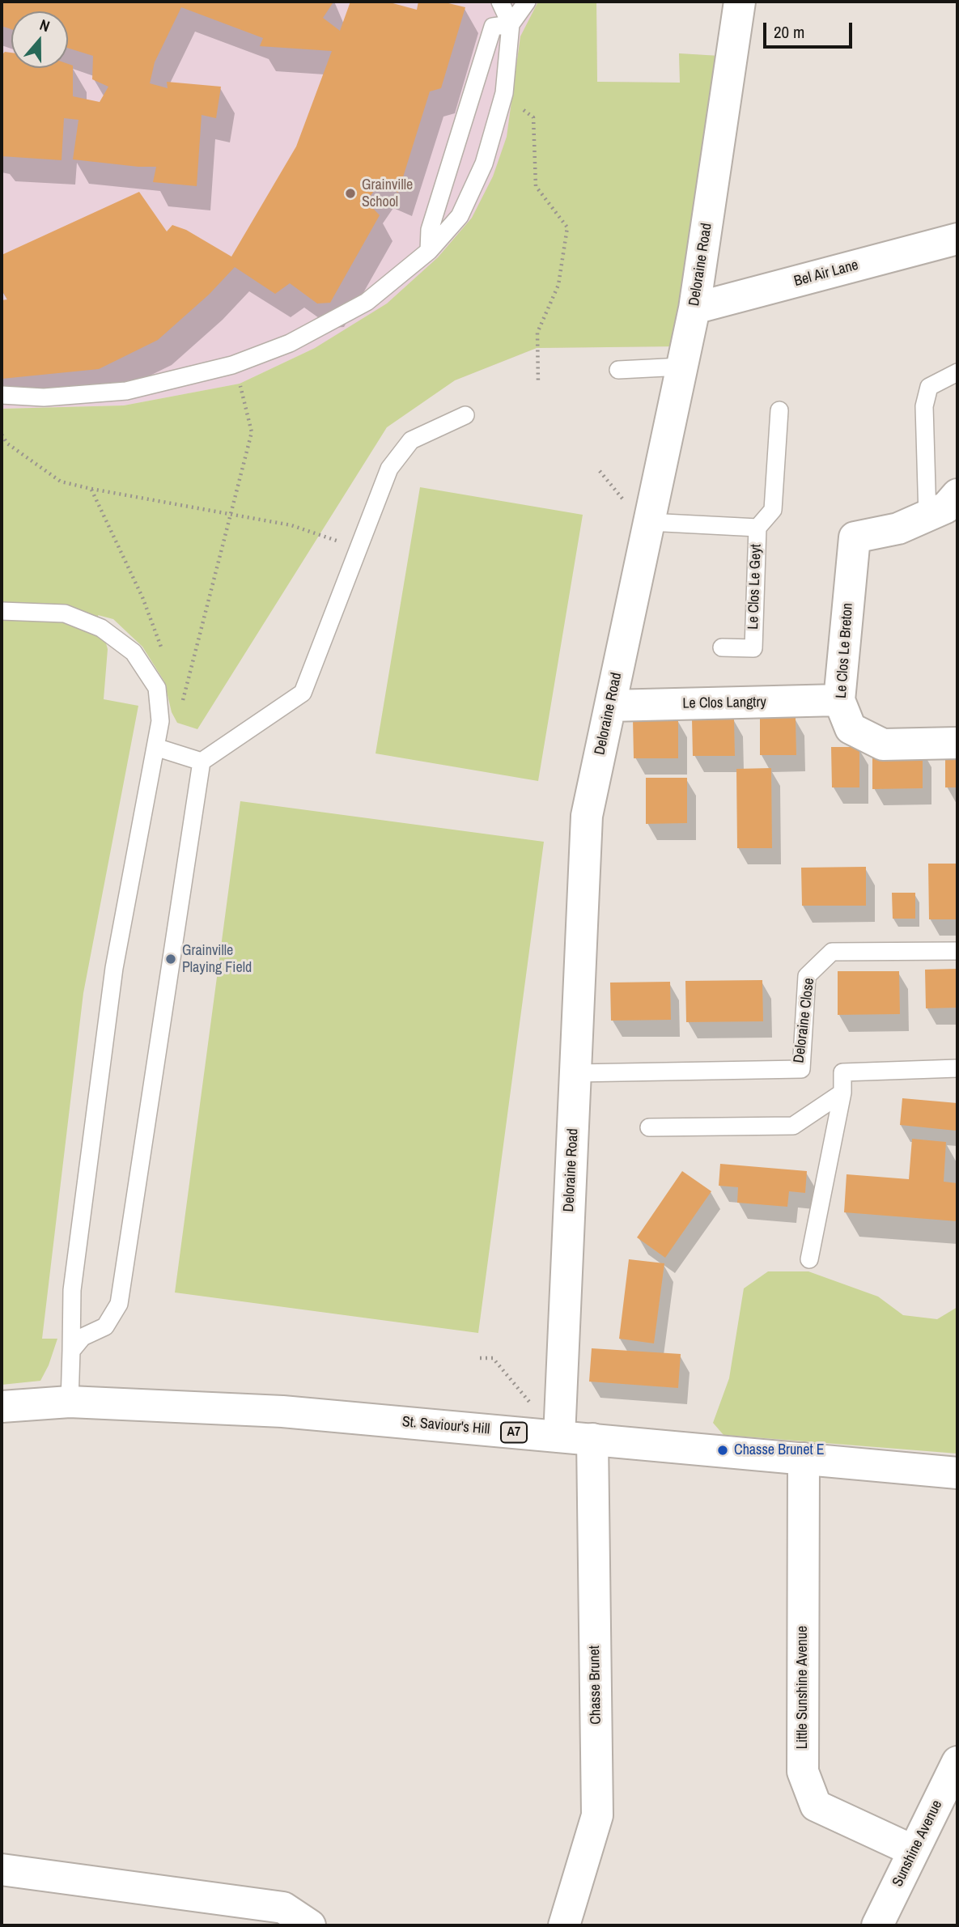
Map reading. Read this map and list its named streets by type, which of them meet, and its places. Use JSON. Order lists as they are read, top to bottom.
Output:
{
  "streets": {
    "street": [
      "Deloraine Road",
      "Bel Air Lane",
      "Le Clos Le Breton",
      "Le Clos Langtry",
      "St. Saviour's Hill",
      "A7",
      "Chasse Brunet",
      "Little Sunshine Avenue",
      "Sunshine Avenue"
    ],
    "lane": ["Le Clos Le Geyt", "Deloraine Close"]
  },
  "crossings": [
    ["Deloraine Road", "Bel Air Lane"],
    ["Deloraine Road", "Le Clos Le Geyt"],
    ["Deloraine Road", "Le Clos Langtry"],
    ["Deloraine Road", "Deloraine Close"],
    ["Deloraine Road", "St. Saviour's Hill"],
    ["Le Clos Le Breton", "Le Clos Langtry"],
    ["St. Saviour's Hill", "Chasse Brunet"],
    ["St. Saviour's Hill", "Little Sunshine Avenue"],
    ["Little Sunshine Avenue", "Sunshine Avenue"]
  ],
  "places": ["Grainville School", "Grainville Playing Field", "Chasse Brunet E"],
  "scale_bar": "20 m",
  "north": "top"
}
